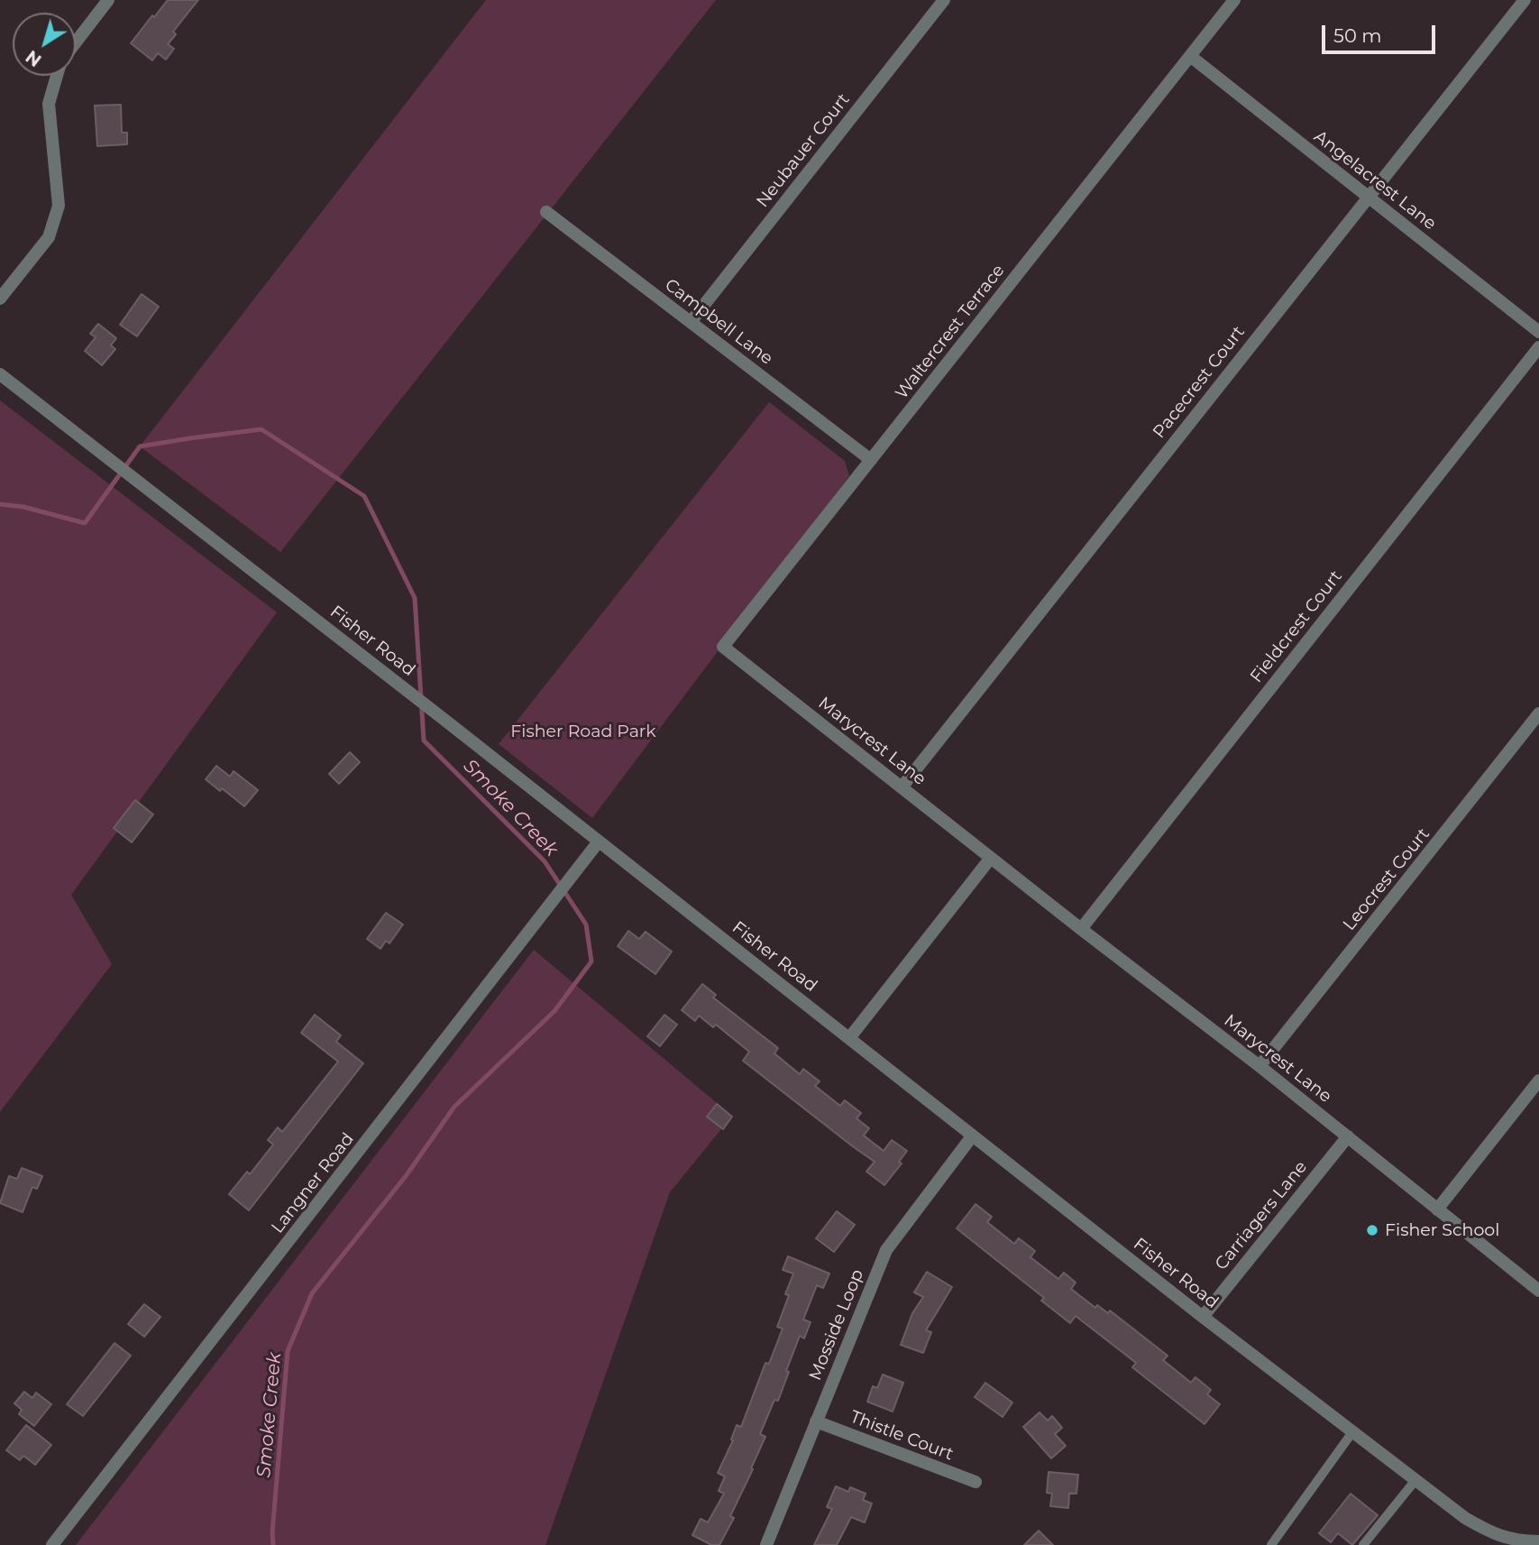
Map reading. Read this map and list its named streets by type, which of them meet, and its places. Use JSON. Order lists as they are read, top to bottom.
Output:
{
  "streets": {
    "street": [
      "Neubauer Court",
      "Angelacrest Lane",
      "Campbell Lane",
      "Waltercrest Terrace",
      "Pacecrest Court",
      "Fieldcrest Court",
      "Fisher Road",
      "Marycrest Lane",
      "Leocrest Court",
      "Langner Road",
      "Carriagers Lane",
      "Mosside Loop",
      "Thistle Court"
    ]
  },
  "crossings": [
    ["Neubauer Court", "Campbell Lane"],
    ["Angelacrest Lane", "Waltercrest Terrace"],
    ["Angelacrest Lane", "Pacecrest Court"],
    ["Campbell Lane", "Waltercrest Terrace"],
    ["Waltercrest Terrace", "Marycrest Lane"],
    ["Pacecrest Court", "Marycrest Lane"],
    ["Fieldcrest Court", "Marycrest Lane"],
    ["Fisher Road", "Langner Road"],
    ["Fisher Road", "Carriagers Lane"],
    ["Fisher Road", "Mosside Loop"],
    ["Marycrest Lane", "Leocrest Court"],
    ["Marycrest Lane", "Carriagers Lane"],
    ["Mosside Loop", "Thistle Court"]
  ],
  "water": ["Smoke Creek"],
  "parks": ["Fisher Road Park"],
  "places": ["Fisher School"],
  "scale_bar": "50 m",
  "north": "bottom left"
}
